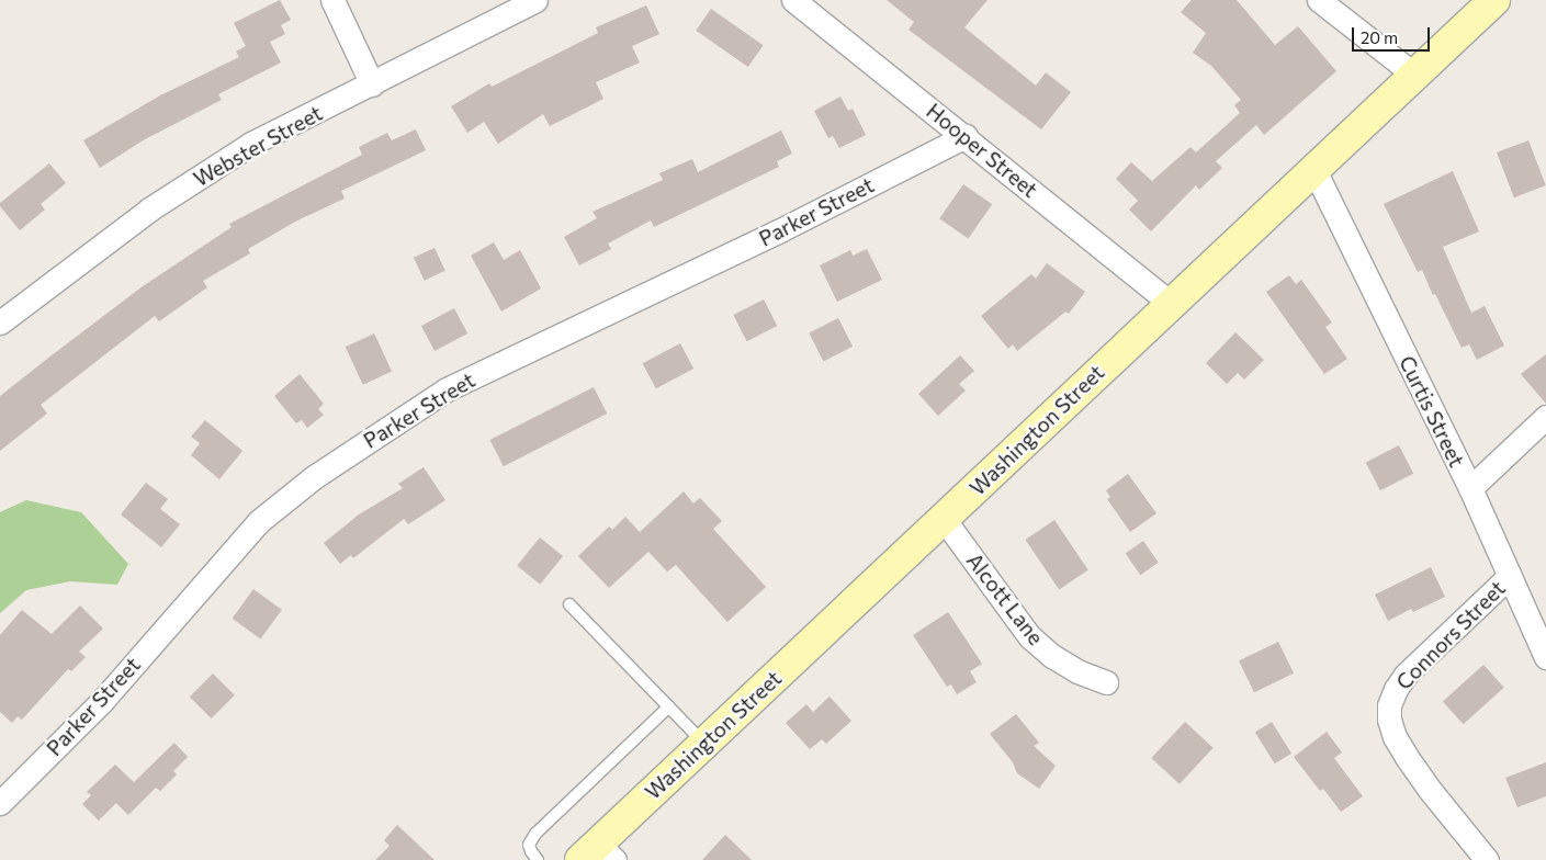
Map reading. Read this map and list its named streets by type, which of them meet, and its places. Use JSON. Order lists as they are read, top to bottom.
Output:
{
  "streets": {
    "main road": ["Washington Street"],
    "street": [
      "Webster Street",
      "Hooper Street",
      "Parker Street",
      "Curtis Street",
      "Alcott Lane",
      "Connors Street"
    ]
  },
  "crossings": [
    ["Hooper Street", "Parker Street"],
    ["Hooper Street", "Washington Street"],
    ["Curtis Street", "Washington Street"],
    ["Curtis Street", "Connors Street"],
    ["Washington Street", "Alcott Lane"]
  ],
  "scale_bar": "20 m"
}
